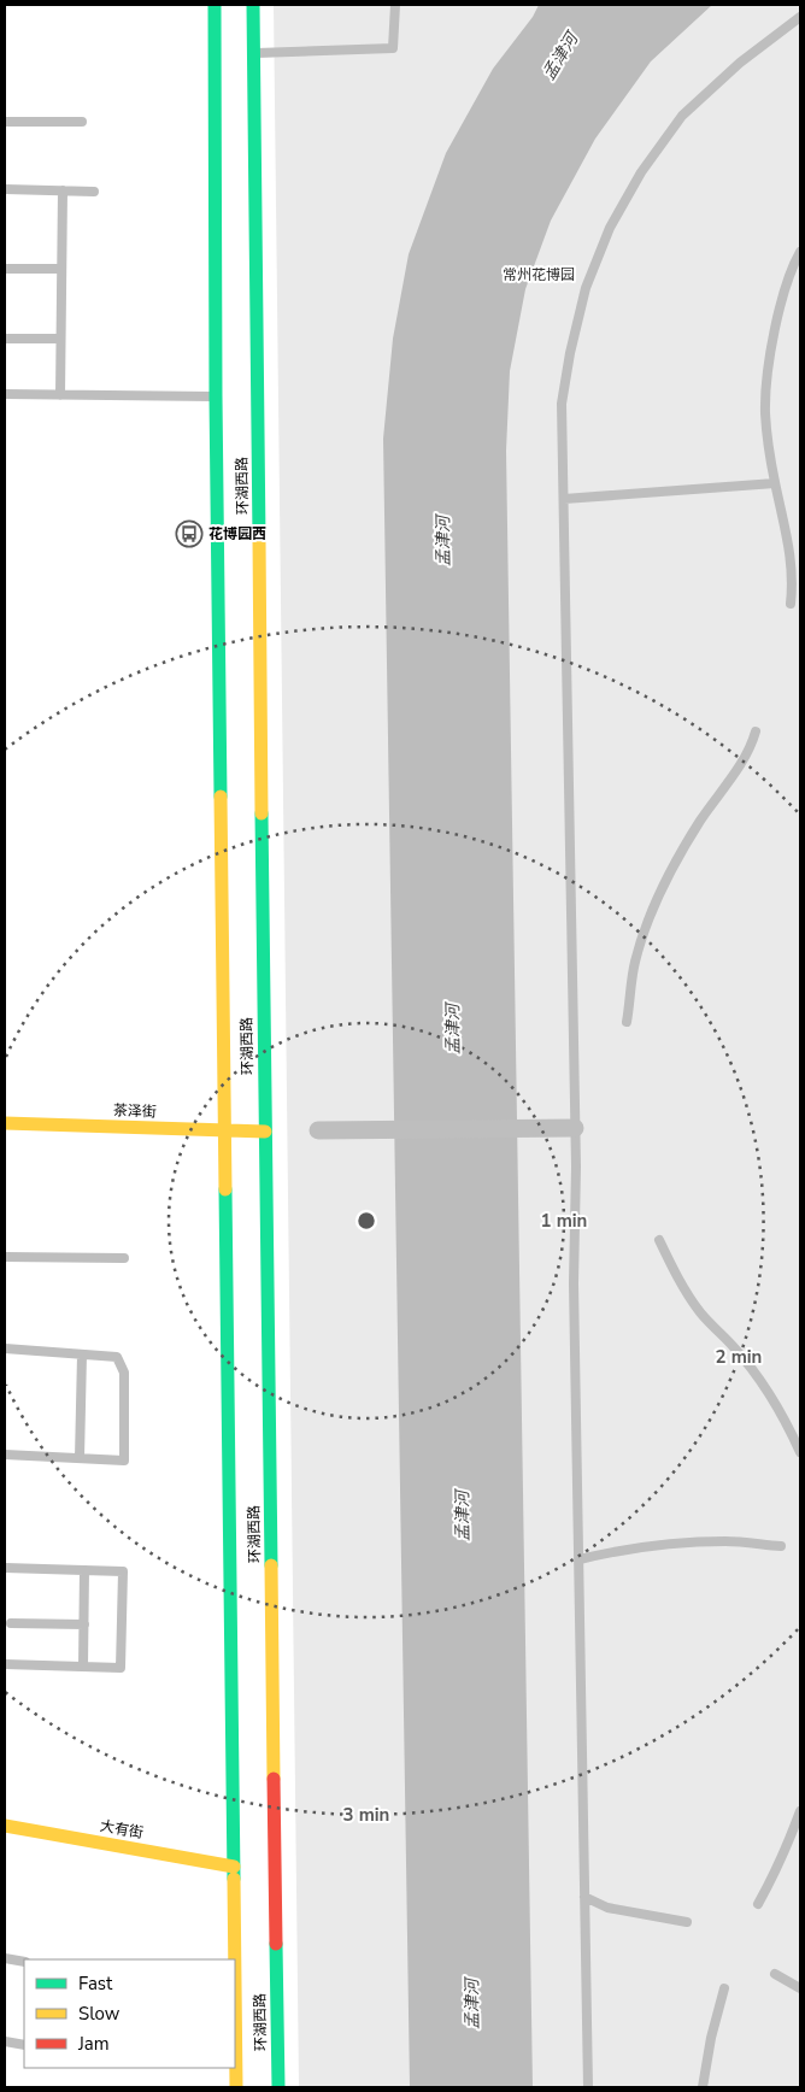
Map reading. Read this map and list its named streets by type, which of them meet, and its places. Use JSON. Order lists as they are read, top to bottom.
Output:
{
  "streets": {
    "main road": ["环湖西路", "茶泽街", "大有街"]
  },
  "crossings": [
    ["环湖西路", "茶泽街"],
    ["环湖西路", "大有街"]
  ],
  "water": ["孟津河"],
  "parks": ["常州花博园"],
  "places": {
    "bus stop": ["花博园西"]
  },
  "legend": ["Fast", "Slow", "Jam"],
  "rings": ["1 min", "2 min", "3 min"]
}
